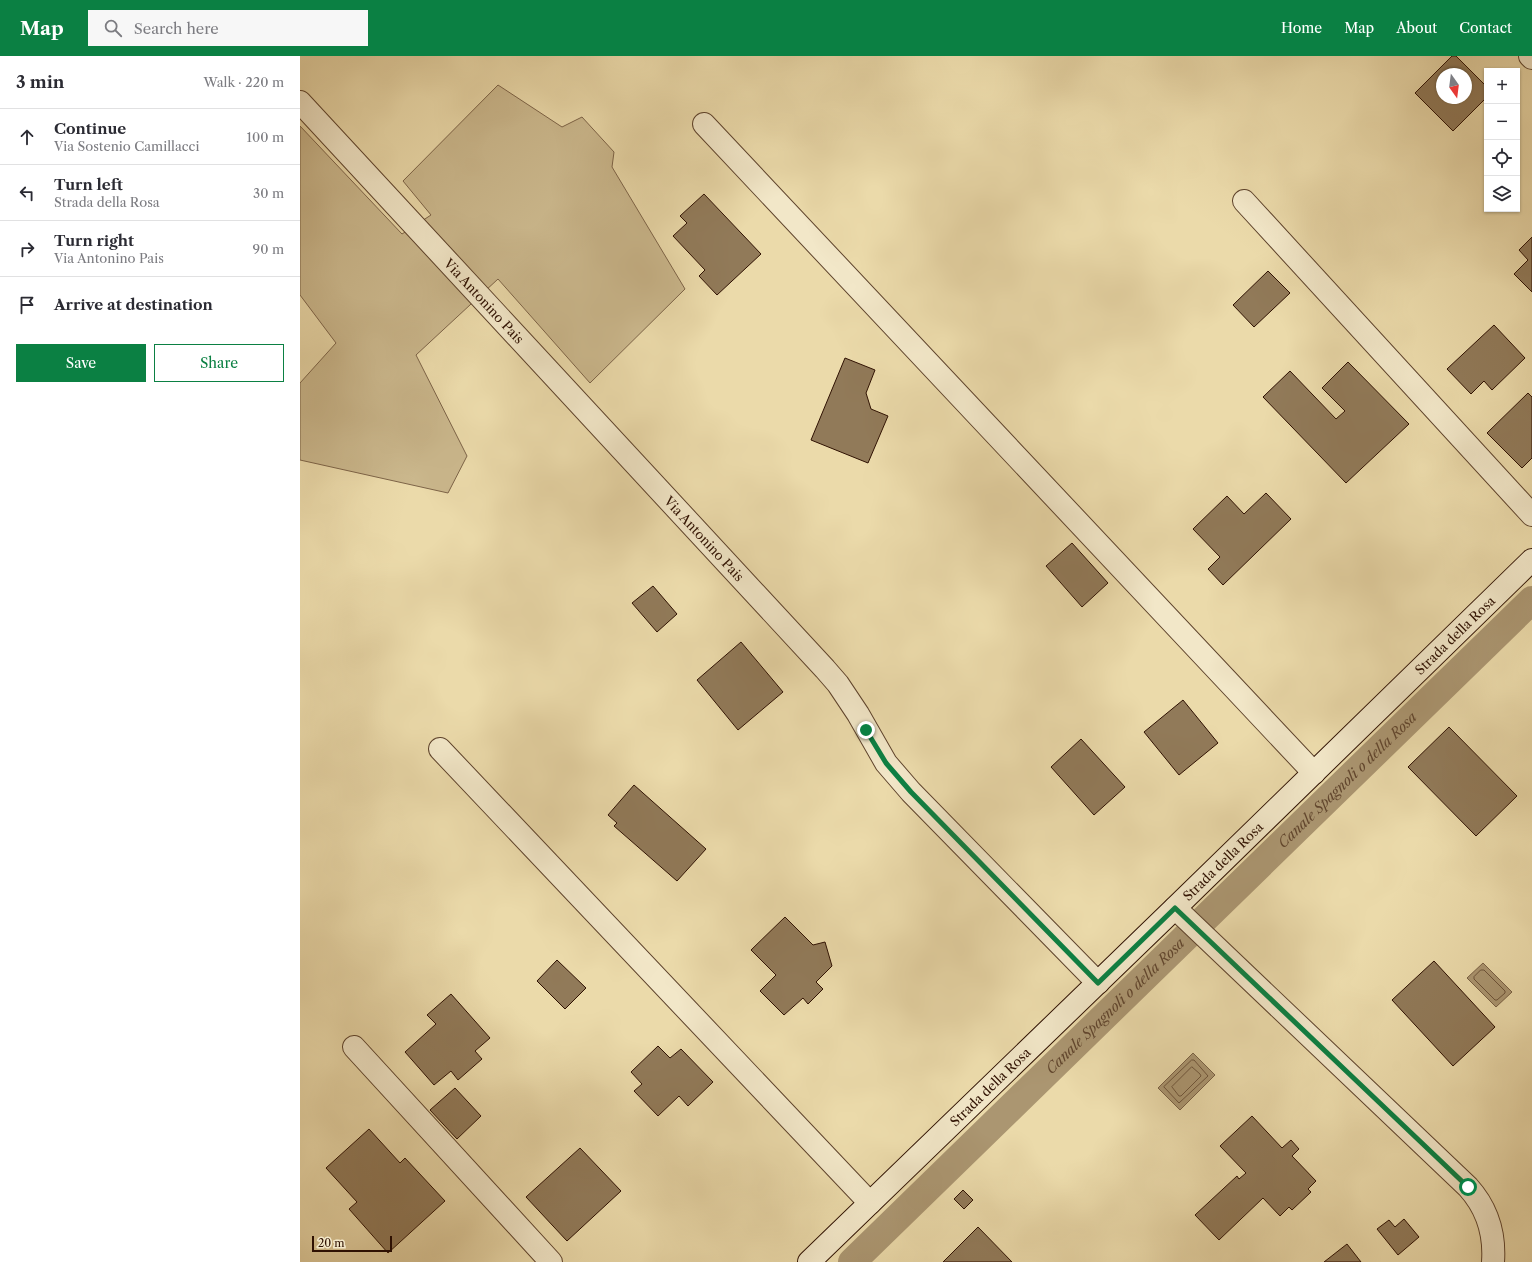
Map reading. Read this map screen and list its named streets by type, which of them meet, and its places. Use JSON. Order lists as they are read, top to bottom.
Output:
{
  "streets": {
    "street": ["Via Antonino Pais", "Strada della Rosa"]
  },
  "crossings": [
    ["Via Antonino Pais", "Strada della Rosa"]
  ],
  "water": ["Canale Spagnoli o della Rosa"],
  "scale_bar": "20 m",
  "north": "bottom",
  "page": {
    "header": "Map",
    "search": "Search here",
    "nav": [
      "Home",
      "Map",
      "About",
      "Contact"
    ],
    "heading": ["3 min", "Walk · 220 m"],
    "map_buttons": ["+", "−"],
    "list": [
      ["Continue", "Via Sostenio Camillacci", "100 m"],
      ["Turn left", "Strada della Rosa", "30 m"],
      ["Turn right", "Via Antonino Pais", "90 m"],
      "Arrive at destination"
    ],
    "buttons": ["Save", "Share"],
    "scale": "20 m"
  }
}
